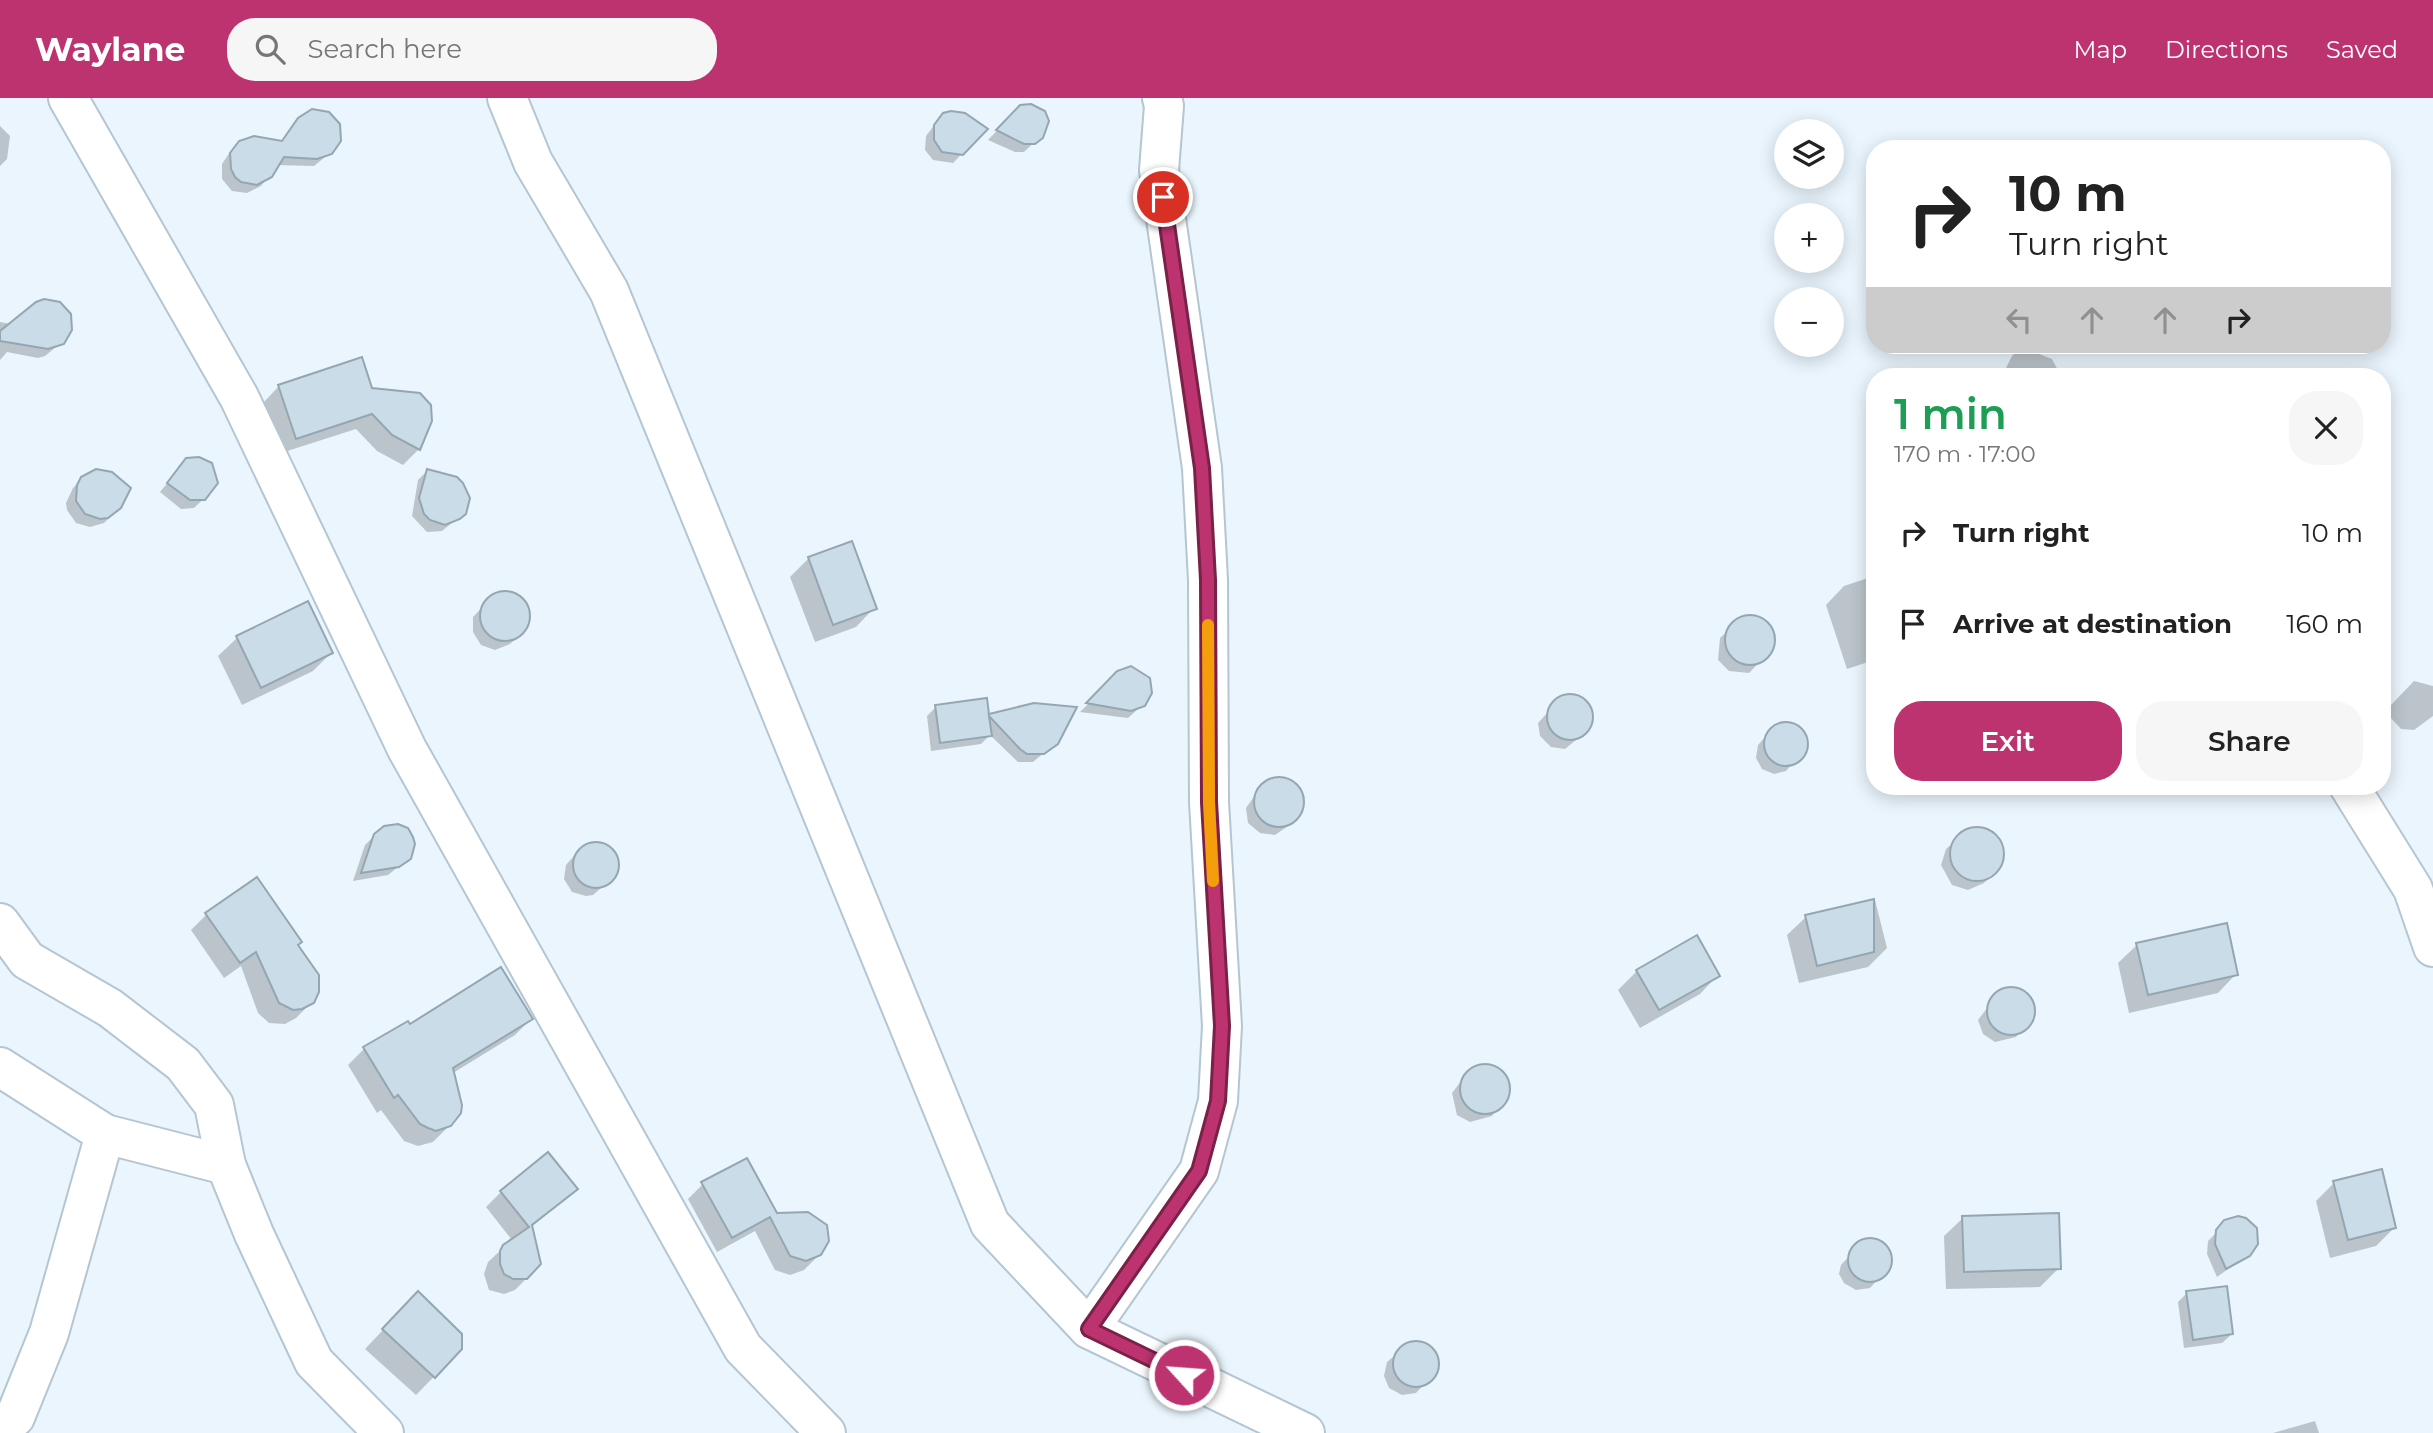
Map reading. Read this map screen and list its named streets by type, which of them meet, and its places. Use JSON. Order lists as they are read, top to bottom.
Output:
{
  "page": {
    "header": "Waylane",
    "search": "Search here",
    "nav": ["Map", "Directions", "Saved"],
    "map_buttons": ["+", "−"],
    "turn": ["10 m", "Turn right"],
    "heading": ["1 min", "170 m · 17:00"],
    "list": [
      {
        "name": "Turn right",
        "value": "10 m"
      },
      {
        "name": "Arrive at destination",
        "value": "160 m"
      }
    ],
    "buttons": ["Exit", "Share"]
  }
}
